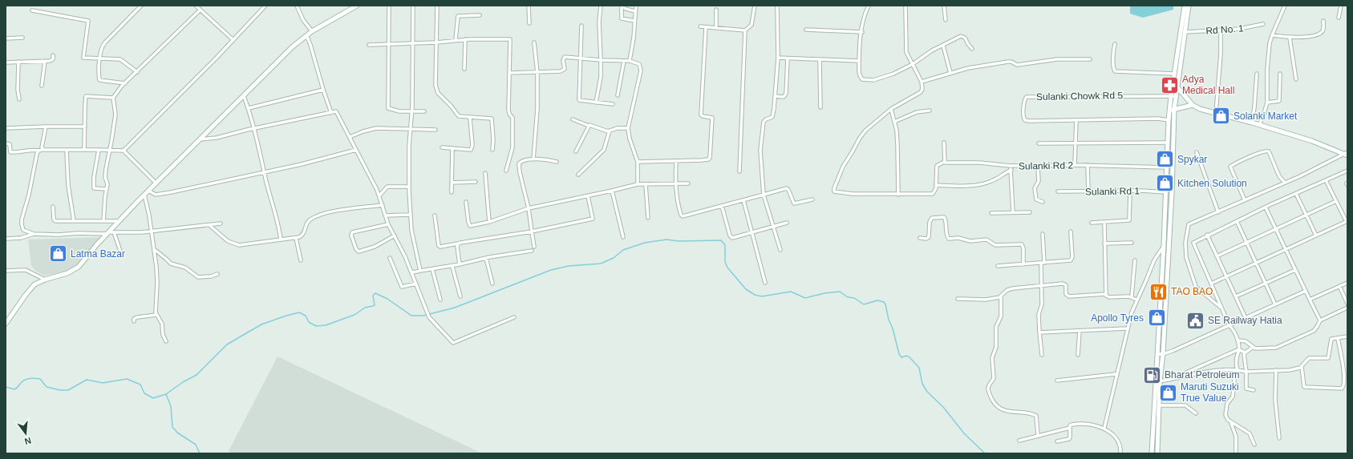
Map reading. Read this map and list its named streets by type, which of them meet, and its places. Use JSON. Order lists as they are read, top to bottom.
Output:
{
  "streets": {
    "street": [
      "Rd No. 1",
      "Sulanki Chowk Rd 5",
      "Sulanki Rd 2",
      "Sulanki Rd 1"
    ]
  },
  "places": {
    "pharmacy": ["Adya Medical Hall"],
    "shop": [
      "Solanki Market",
      "Spykar",
      "Kitchen Solution",
      "Latma Bazar",
      "Apollo Tyres",
      "Maruti Suzuki True Value"
    ],
    "restaurant": ["TAO BAO"],
    "public building": ["SE Railway Hatia"],
    "fuel station": ["Bharat Petroleum"]
  },
  "north": "bottom"
}
